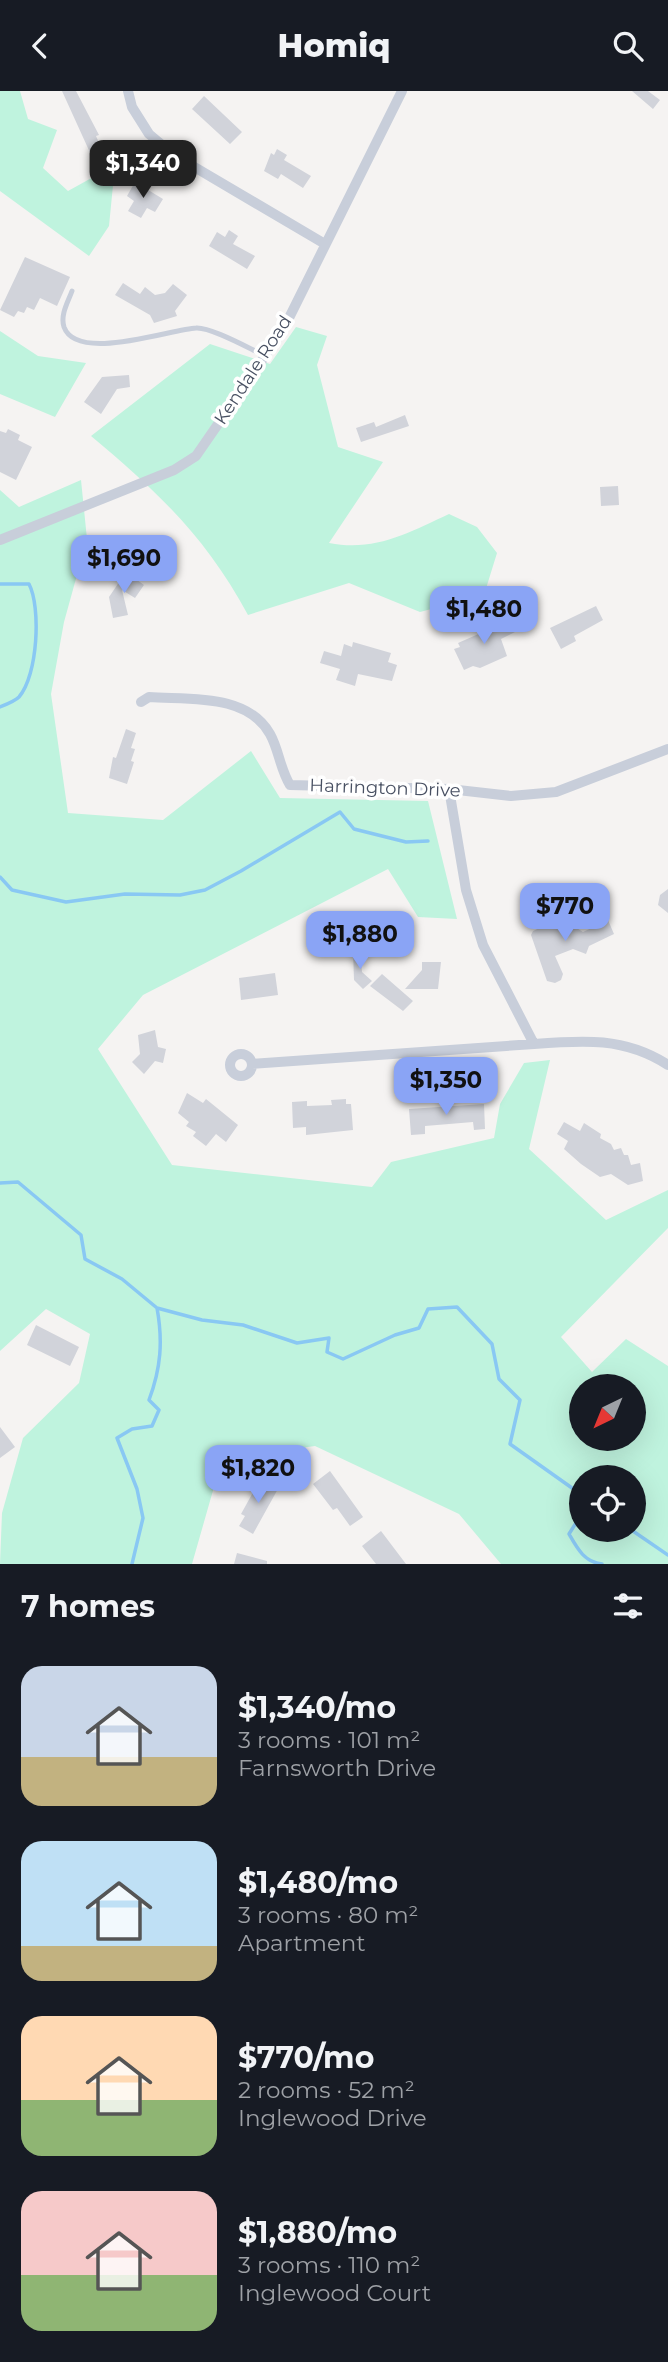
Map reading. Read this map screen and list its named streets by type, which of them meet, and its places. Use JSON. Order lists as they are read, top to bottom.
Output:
{
  "streets": {
    "street": ["Kendale Road", "Harrington Drive"]
  },
  "north": "bottom left",
  "page": {
    "header": "Homiq",
    "price": [
      "$1,340",
      "$1,690",
      "$1,480",
      "$770",
      "$1,880",
      "$1,350",
      "$1,820"
    ],
    "heading": "7 homes",
    "list": [
      {
        "name": "$1,340/mo",
        "note": "3 rooms · 101 m² · Farnsworth Drive"
      },
      {
        "name": "$1,480/mo",
        "note": "3 rooms · 80 m² · Apartment"
      },
      {
        "name": "$770/mo",
        "note": "2 rooms · 52 m² · Inglewood Drive"
      },
      {
        "name": "$1,880/mo",
        "note": "3 rooms · 110 m² · Inglewood Court"
      }
    ]
  }
}
